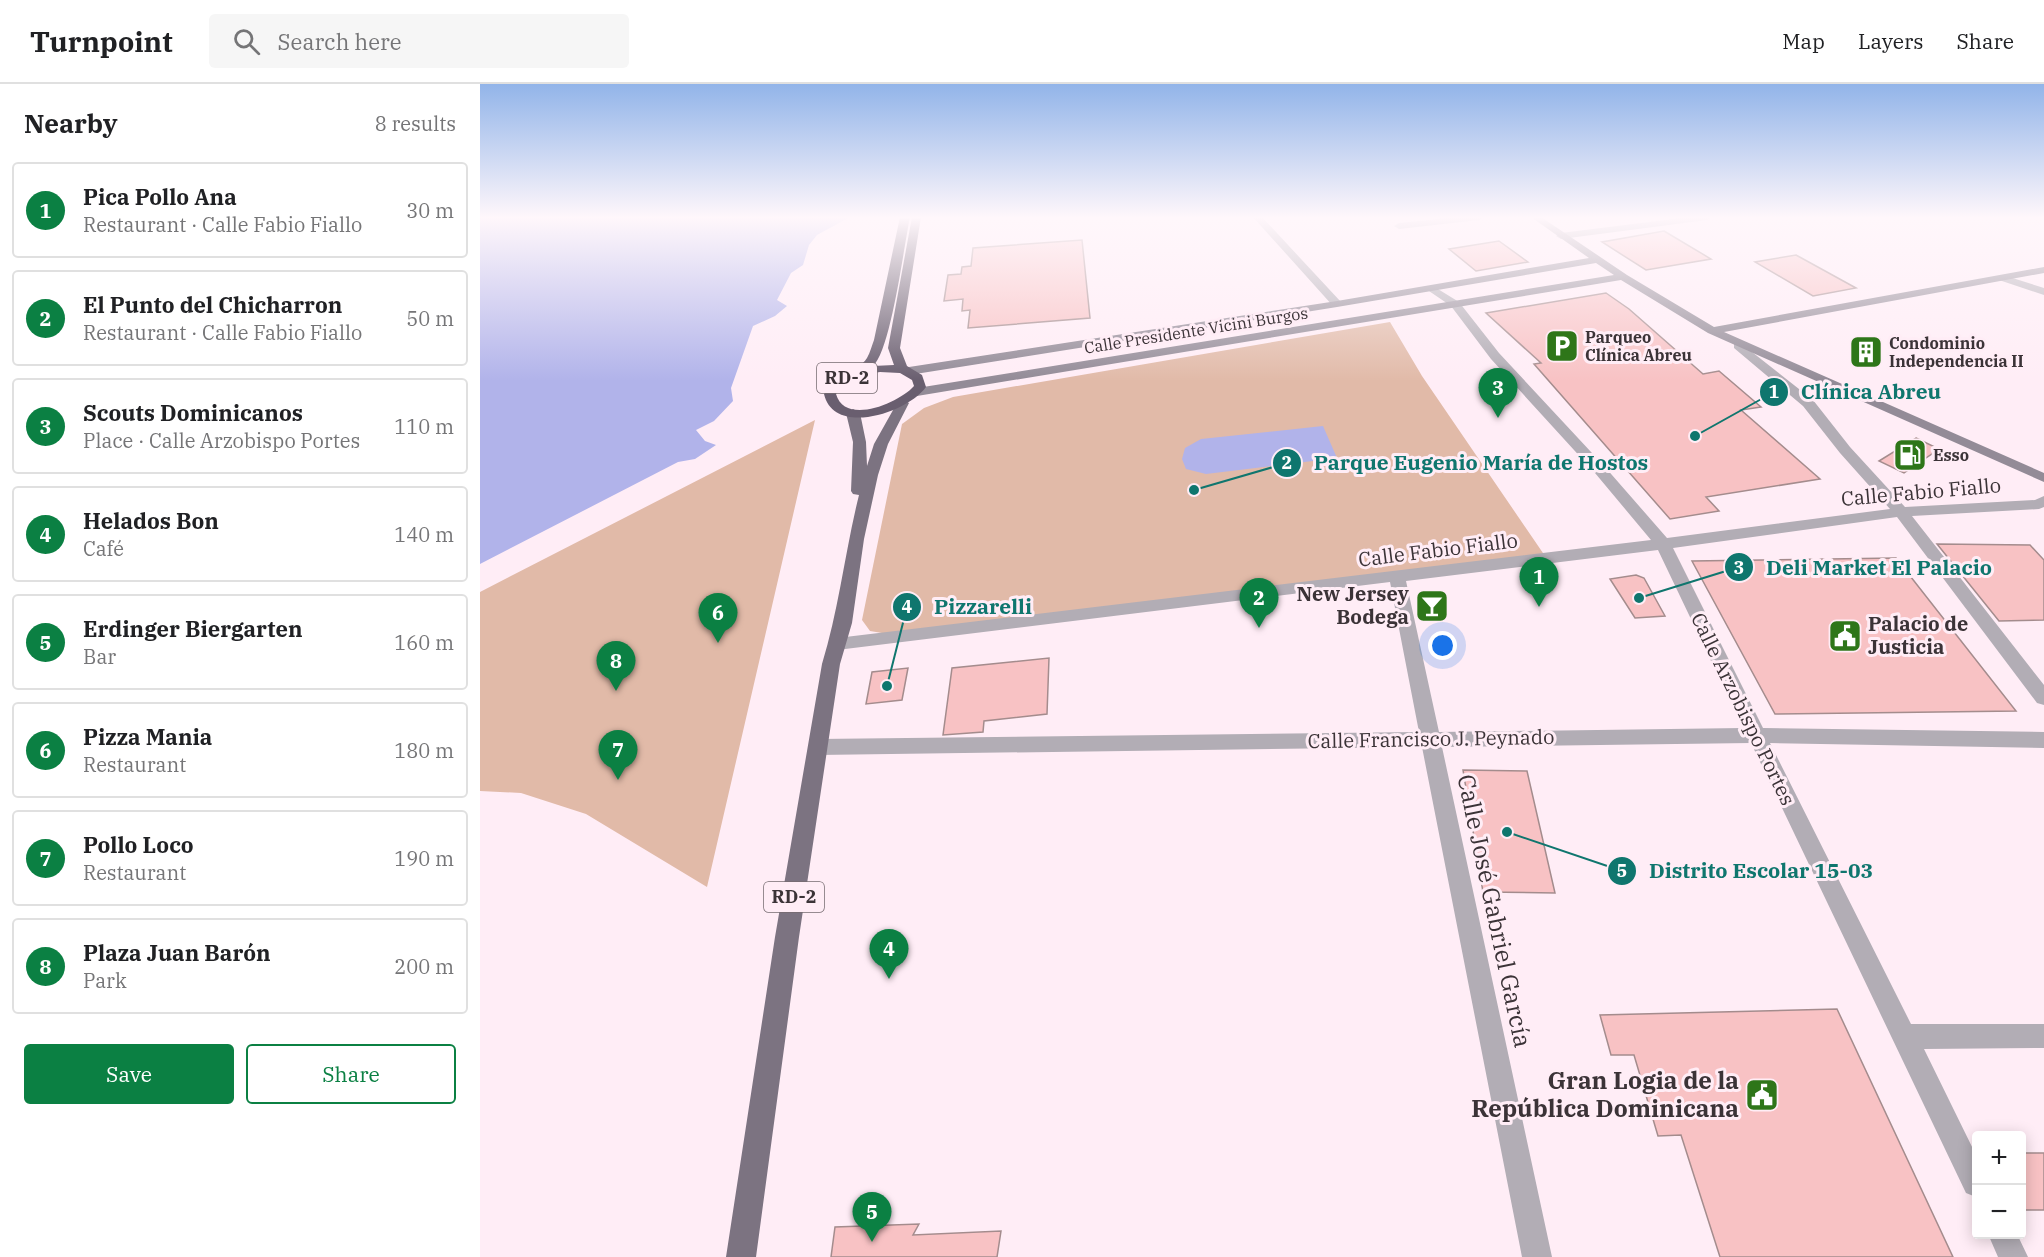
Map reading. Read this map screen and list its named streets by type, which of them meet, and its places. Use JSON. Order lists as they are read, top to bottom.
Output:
{
  "streets": {
    "highway": ["RD-2"],
    "street": [
      "Calle Presidente Vicini Burgos",
      "Calle Fabio Fiallo",
      "Calle Arzobispo Portes",
      "Calle Francisco J. Peynado",
      "Calle José Gabriel García"
    ]
  },
  "crossings": [
    ["Calle Presidente Vicini Burgos", "RD-2"],
    ["Calle Presidente Vicini Burgos", "Calle Arzobispo Portes"],
    ["RD-2", "Calle Fabio Fiallo"],
    ["RD-2", "Calle Francisco J. Peynado"],
    ["Calle Fabio Fiallo", "Calle Arzobispo Portes"],
    ["Calle Fabio Fiallo", "Calle José Gabriel García"],
    ["Calle Arzobispo Portes", "Calle Francisco J. Peynado"],
    ["Calle Francisco J. Peynado", "Calle José Gabriel García"]
  ],
  "places": {
    "parking": ["Parqueo Clínica Abreu"],
    "building": ["Condominio Independencia II"],
    "other": [
      "Clínica Abreu",
      "Parque Eugenio María de Hostos",
      "Deli Market El Palacio",
      "Pizzarelli",
      "Distrito Escolar 15-03"
    ],
    "fuel station": ["Esso"],
    "bar": ["New Jersey Bodega"],
    "public building": ["Palacio de Justicia", "Gran Logia de la República Dominicana"]
  },
  "page": {
    "header": "Turnpoint",
    "search": "Search here",
    "nav": ["Map", "Layers", "Share"],
    "heading": ["Nearby", "8 results"],
    "list": [
      {
        "mark": "1",
        "name": "Pica Pollo Ana",
        "note": "Restaurant · Calle Fabio Fiallo",
        "value": "30 m"
      },
      {
        "mark": "2",
        "name": "El Punto del Chicharron",
        "note": "Restaurant · Calle Fabio Fiallo",
        "value": "50 m"
      },
      {
        "mark": "3",
        "name": "Scouts Dominicanos",
        "note": "Place · Calle Arzobispo Portes",
        "value": "110 m"
      },
      {
        "mark": "4",
        "name": "Helados Bon",
        "note": "Café",
        "value": "140 m"
      },
      {
        "mark": "5",
        "name": "Erdinger Biergarten",
        "note": "Bar",
        "value": "160 m"
      },
      {
        "mark": "6",
        "name": "Pizza Mania",
        "note": "Restaurant",
        "value": "180 m"
      },
      {
        "mark": "7",
        "name": "Pollo Loco",
        "note": "Restaurant",
        "value": "190 m"
      },
      {
        "mark": "8",
        "name": "Plaza Juan Barón",
        "note": "Park",
        "value": "200 m"
      }
    ],
    "pins": [
      "3",
      "1",
      "2",
      "6",
      "8",
      "7",
      "4",
      "5"
    ],
    "buttons": ["Save", "Share"],
    "map_buttons": ["+", "−"]
  }
}
